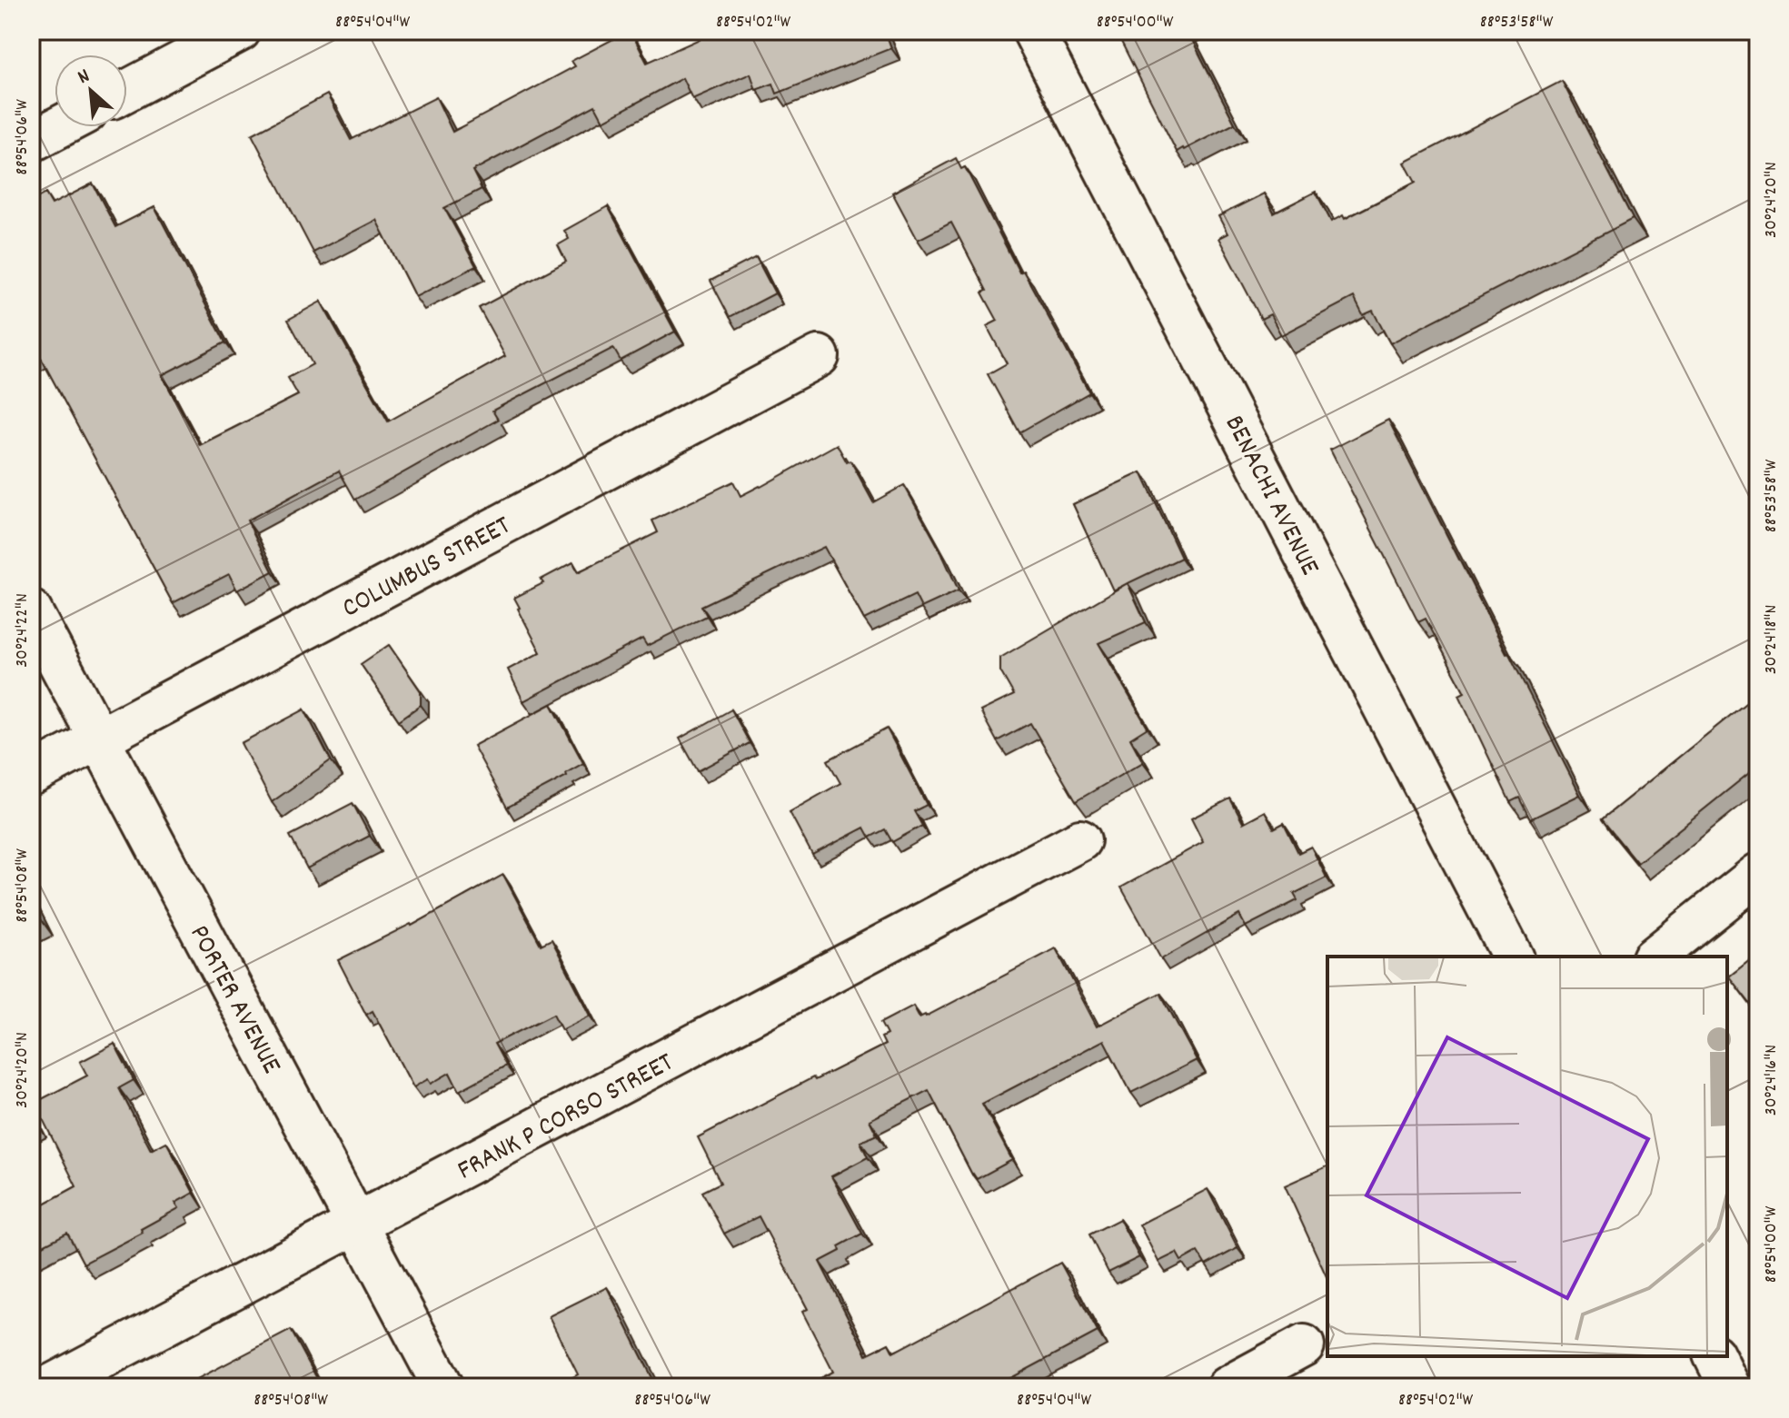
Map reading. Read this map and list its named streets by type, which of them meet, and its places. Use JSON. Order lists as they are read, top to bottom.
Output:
{
  "streets": {
    "street": [
      "BENACHI AVENUE",
      "COLUMBUS STREET",
      "PORTER AVENUE",
      "FRANK P CORSO STREET"
    ]
  },
  "crossings": [
    ["COLUMBUS STREET", "PORTER AVENUE"],
    ["PORTER AVENUE", "FRANK P CORSO STREET"]
  ],
  "north": "top left",
  "coordinates": [
    "88°54'04\"W",
    "88°54'02\"W",
    "88°54'00\"W",
    "88°53'58\"W",
    "88°54'06\"W",
    "30°24'20\"N",
    "30°24'22\"N",
    "30°24'18\"N",
    "88°54'08\"W",
    "30°24'16\"N"
  ]
}
